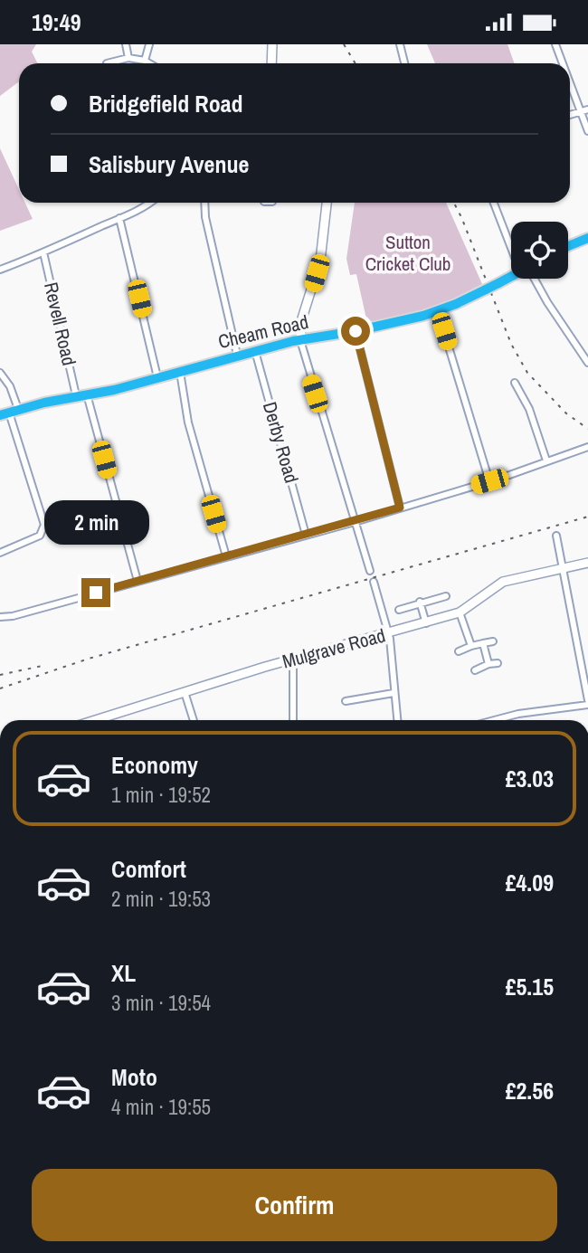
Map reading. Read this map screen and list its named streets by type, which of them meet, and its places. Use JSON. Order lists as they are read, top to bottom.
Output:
{
  "streets": {
    "highway": ["Cheam Road"],
    "street": ["Revell Road", "Derby Road", "Mulgrave Road"]
  },
  "crossings": [
    ["Revell Road", "Cheam Road"],
    ["Cheam Road", "Derby Road"]
  ],
  "parks": ["Sutton Cricket Club"],
  "page": {
    "status": "19:49",
    "banner": ["Bridgefield Road", "Salisbury Avenue"],
    "bubble": "2 min",
    "list": [
      {
        "name": "Economy",
        "note": "1 min · 19:52",
        "value": "£3.03"
      },
      {
        "name": "Comfort",
        "note": "2 min · 19:53",
        "value": "£4.09"
      },
      {
        "name": "XL",
        "note": "3 min · 19:54",
        "value": "£5.15"
      },
      {
        "name": "Moto",
        "note": "4 min · 19:55",
        "value": "£2.56"
      }
    ],
    "buttons": "Confirm"
  }
}
